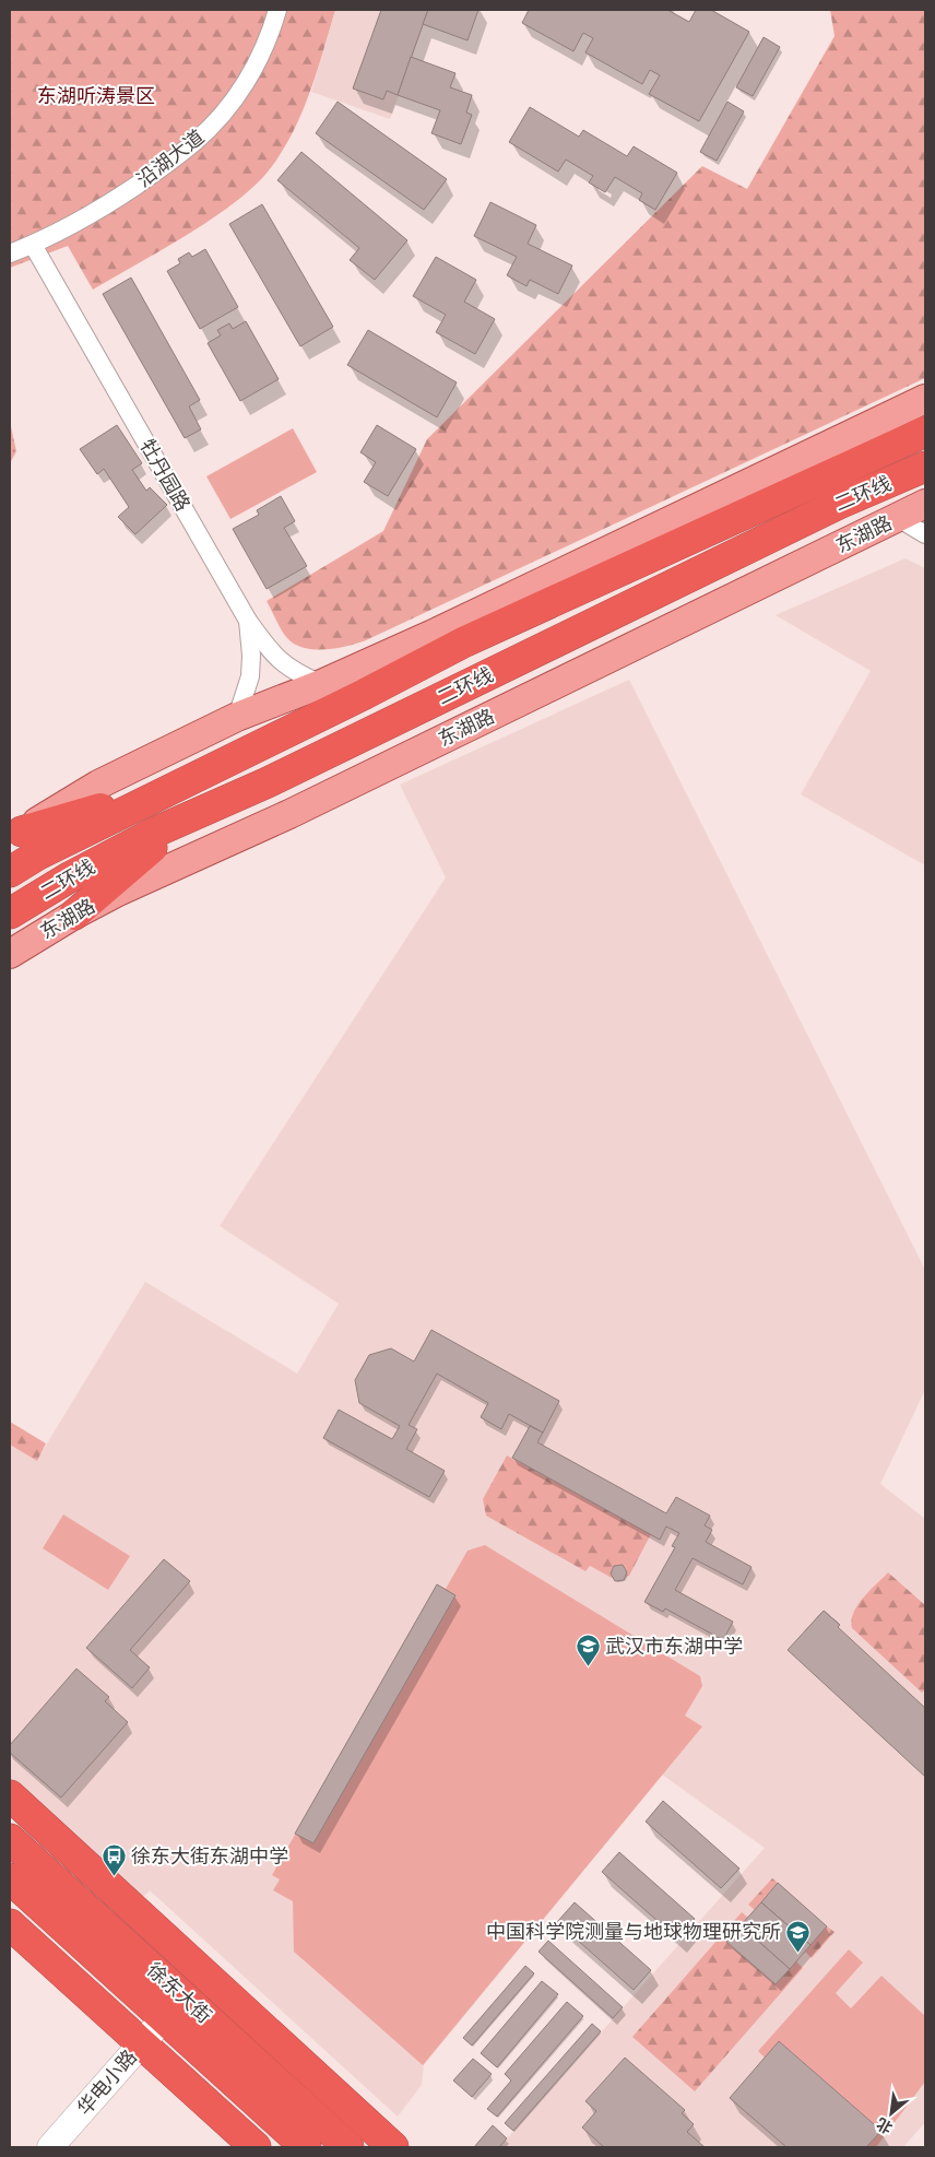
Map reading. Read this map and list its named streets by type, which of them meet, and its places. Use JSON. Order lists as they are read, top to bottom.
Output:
{
  "streets": {
    "highway": ["二环线", "徐东大街"],
    "main road": ["东湖路"],
    "street": ["沿湖大道", "牡丹园路", "华电小路"]
  },
  "crossings": [
    ["沿湖大道", "牡丹园路"],
    ["徐东大街", "华电小路"]
  ],
  "parks": ["东湖听涛景区"],
  "places": {
    "school or university": ["武汉市东湖中学", "中国科学院测量与地球物理研究所"],
    "bus stop": ["徐东大街东湖中学"]
  },
  "north": "bottom left"
}
